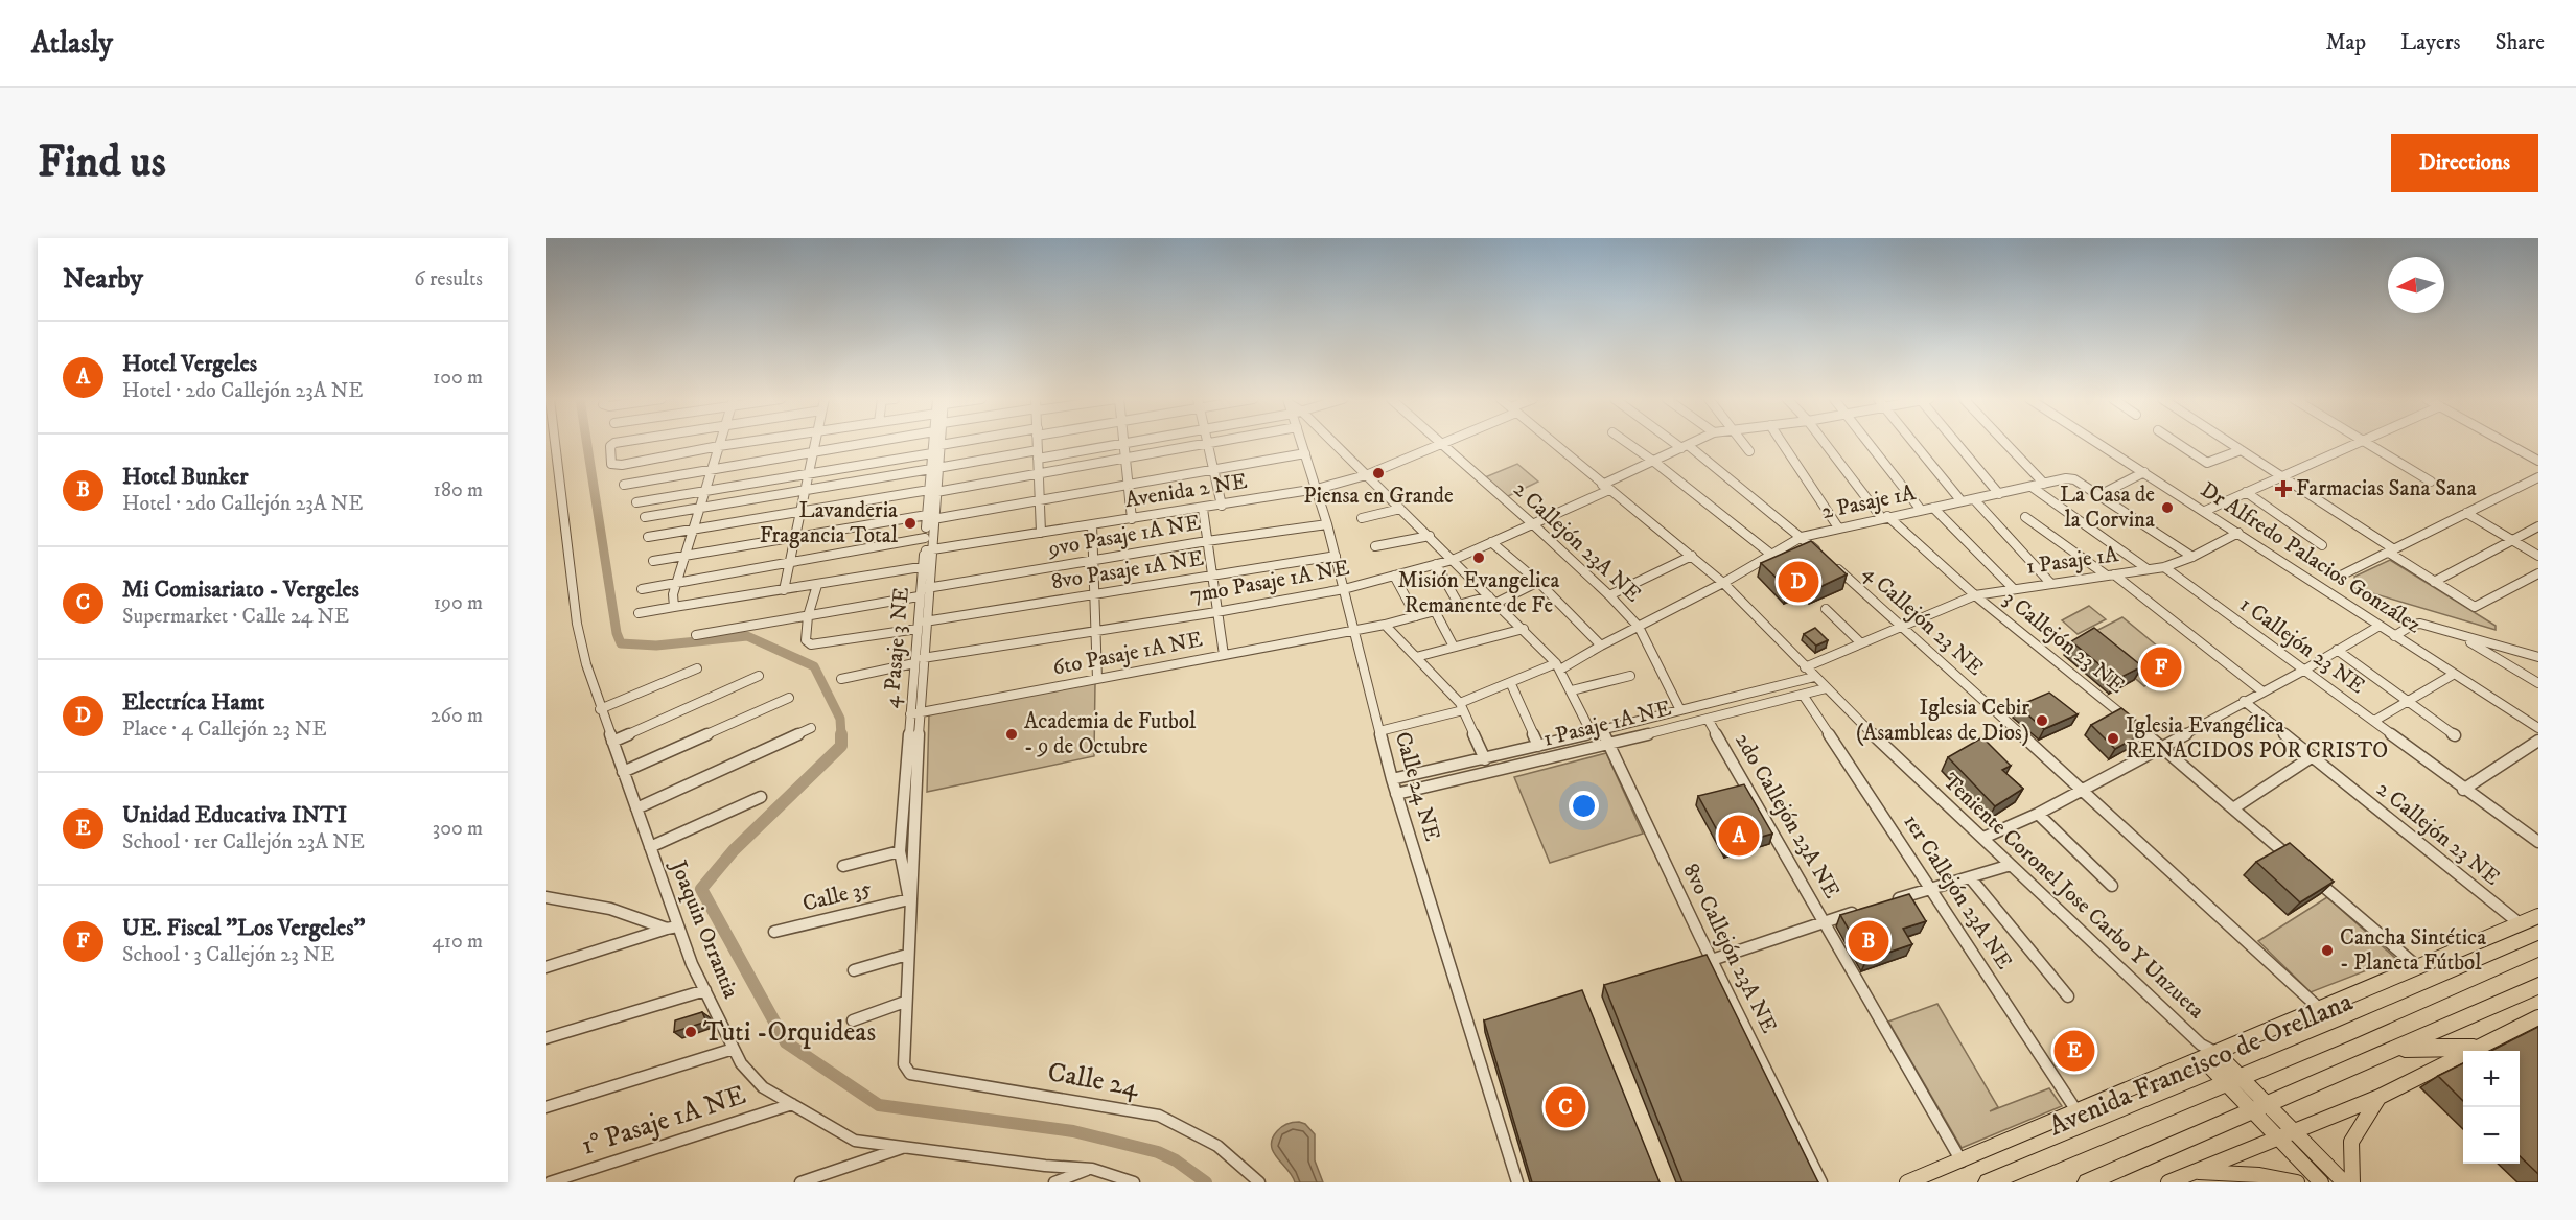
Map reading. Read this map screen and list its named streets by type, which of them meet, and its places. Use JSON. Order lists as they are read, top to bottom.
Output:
{
  "streets": {
    "highway": ["Avenida Francisco de Orellana"],
    "street": [
      "Avenida 2 NE",
      "2 Pasaje 1A",
      "9vo Pasaje 1A NE",
      "2 Callejón 23A NE",
      "Dr Alfredo Palacios González",
      "1 Pasaje 1A",
      "8vo Pasaje 1A NE",
      "7mo Pasaje 1A NE",
      "4 Callejón 23 NE",
      "3 Callejón 23 NE",
      "1 Callejón 23 NE",
      "4 Pasaje 3 NE",
      "6to Pasaje 1A NE",
      "1 Pasaje 1A NE",
      "Calle 24 NE",
      "2do Callejón 23A NE",
      "2 Callejón 23 NE",
      "1er Callejón 23A NE",
      "Calle 35",
      "Teniente Coronel Jose Carbo Y Unzueta",
      "Joaquin Orrantia",
      "8vo Callejón 23A NE",
      "Calle 24",
      "1° Pasaje 1A NE"
    ]
  },
  "crossings": [
    ["Avenida 2 NE", "2 Callejón 23A NE"],
    ["Avenida 2 NE", "4 Pasaje 3 NE"],
    ["Avenida 2 NE", "Calle 24 NE"],
    ["Avenida 2 NE", "8vo Callejón 23A NE"],
    ["2 Pasaje 1A", "2 Callejón 23A NE"],
    ["2 Pasaje 1A", "1 Pasaje 1A"],
    ["2 Pasaje 1A", "3 Callejón 23 NE"],
    ["2 Pasaje 1A", "Calle 24 NE"],
    ["2 Pasaje 1A", "Teniente Coronel Jose Carbo Y Unzueta"],
    ["2 Pasaje 1A", "8vo Callejón 23A NE"],
    ["9vo Pasaje 1A NE", "4 Pasaje 3 NE"],
    ["9vo Pasaje 1A NE", "Calle 24 NE"],
    ["2 Callejón 23A NE", "7mo Pasaje 1A NE"],
    ["2 Callejón 23A NE", "1 Pasaje 1A NE"],
    ["Dr Alfredo Palacios González", "1 Pasaje 1A"],
    ["1 Pasaje 1A", "4 Callejón 23 NE"],
    ["1 Pasaje 1A", "3 Callejón 23 NE"],
    ["1 Pasaje 1A", "1 Callejón 23 NE"],
    ["1 Pasaje 1A", "Teniente Coronel Jose Carbo Y Unzueta"],
    ["8vo Pasaje 1A NE", "4 Pasaje 3 NE"],
    ["8vo Pasaje 1A NE", "Calle 24 NE"],
    ["7mo Pasaje 1A NE", "4 Pasaje 3 NE"],
    ["7mo Pasaje 1A NE", "Calle 24 NE"],
    ["7mo Pasaje 1A NE", "Teniente Coronel Jose Carbo Y Unzueta"],
    ["7mo Pasaje 1A NE", "8vo Callejón 23A NE"],
    ["4 Callejón 23 NE", "Avenida Francisco de Orellana"],
    ["4 Pasaje 3 NE", "6to Pasaje 1A NE"],
    ["4 Pasaje 3 NE", "Calle 35"],
    ["4 Pasaje 3 NE", "Calle 24"],
    ["6to Pasaje 1A NE", "Calle 24 NE"],
    ["6to Pasaje 1A NE", "8vo Callejón 23A NE"],
    ["1 Pasaje 1A NE", "Calle 24 NE"],
    ["1 Pasaje 1A NE", "2do Callejón 23A NE"],
    ["1 Pasaje 1A NE", "1er Callejón 23A NE"],
    ["1 Pasaje 1A NE", "Teniente Coronel Jose Carbo Y Unzueta"],
    ["1 Pasaje 1A NE", "8vo Callejón 23A NE"],
    ["2do Callejón 23A NE", "Avenida Francisco de Orellana"],
    ["2 Callejón 23 NE", "Avenida Francisco de Orellana"],
    ["1er Callejón 23A NE", "Avenida Francisco de Orellana"],
    ["Teniente Coronel Jose Carbo Y Unzueta", "Avenida Francisco de Orellana"],
    ["Joaquin Orrantia", "1° Pasaje 1A NE"]
  ],
  "places": {
    "other": [
      "Piensa en Grande",
      "La Casa de la Corvina",
      "Lavanderia Fragancia Total",
      "Misión Evangelica Remanente de Fe",
      "Iglesia Cebir (Asambleas de Dios)",
      "Academia de Futbol - 9 de Octubre",
      "Iglesia Evangélica RENACIDOS POR CRISTO",
      "Cancha Sintética - Planeta Fútbol",
      "Tuti -Orquideas"
    ],
    "health": ["Farmacias Sana Sana"]
  },
  "north": "left",
  "page": {
    "header": "Atlasly",
    "nav": ["Map", "Layers", "Share"],
    "buttons": "Directions",
    "title": "Find us",
    "heading": ["Nearby", "6 results"],
    "list": [
      {
        "mark": "A",
        "name": "Hotel Vergeles",
        "note": "Hotel · 2do Callejón 23A NE",
        "value": "100 m"
      },
      {
        "mark": "B",
        "name": "Hotel Bunker",
        "note": "Hotel · 2do Callejón 23A NE",
        "value": "180 m"
      },
      {
        "mark": "C",
        "name": "Mi Comisariato - Vergeles",
        "note": "Supermarket · Calle 24 NE",
        "value": "190 m"
      },
      {
        "mark": "D",
        "name": "Electríca Hamt",
        "note": "Place · 4 Callejón 23 NE",
        "value": "260 m"
      },
      {
        "mark": "E",
        "name": "Unidad Educativa INTI",
        "note": "School · 1er Callejón 23A NE",
        "value": "300 m"
      },
      {
        "mark": "F",
        "name": "UE. Fiscal \"Los Vergeles\"",
        "note": "School · 3 Callejón 23 NE",
        "value": "410 m"
      }
    ],
    "pins": [
      "D",
      "F",
      "A",
      "B",
      "E",
      "C"
    ],
    "map_buttons": ["+", "−"]
  }
}
